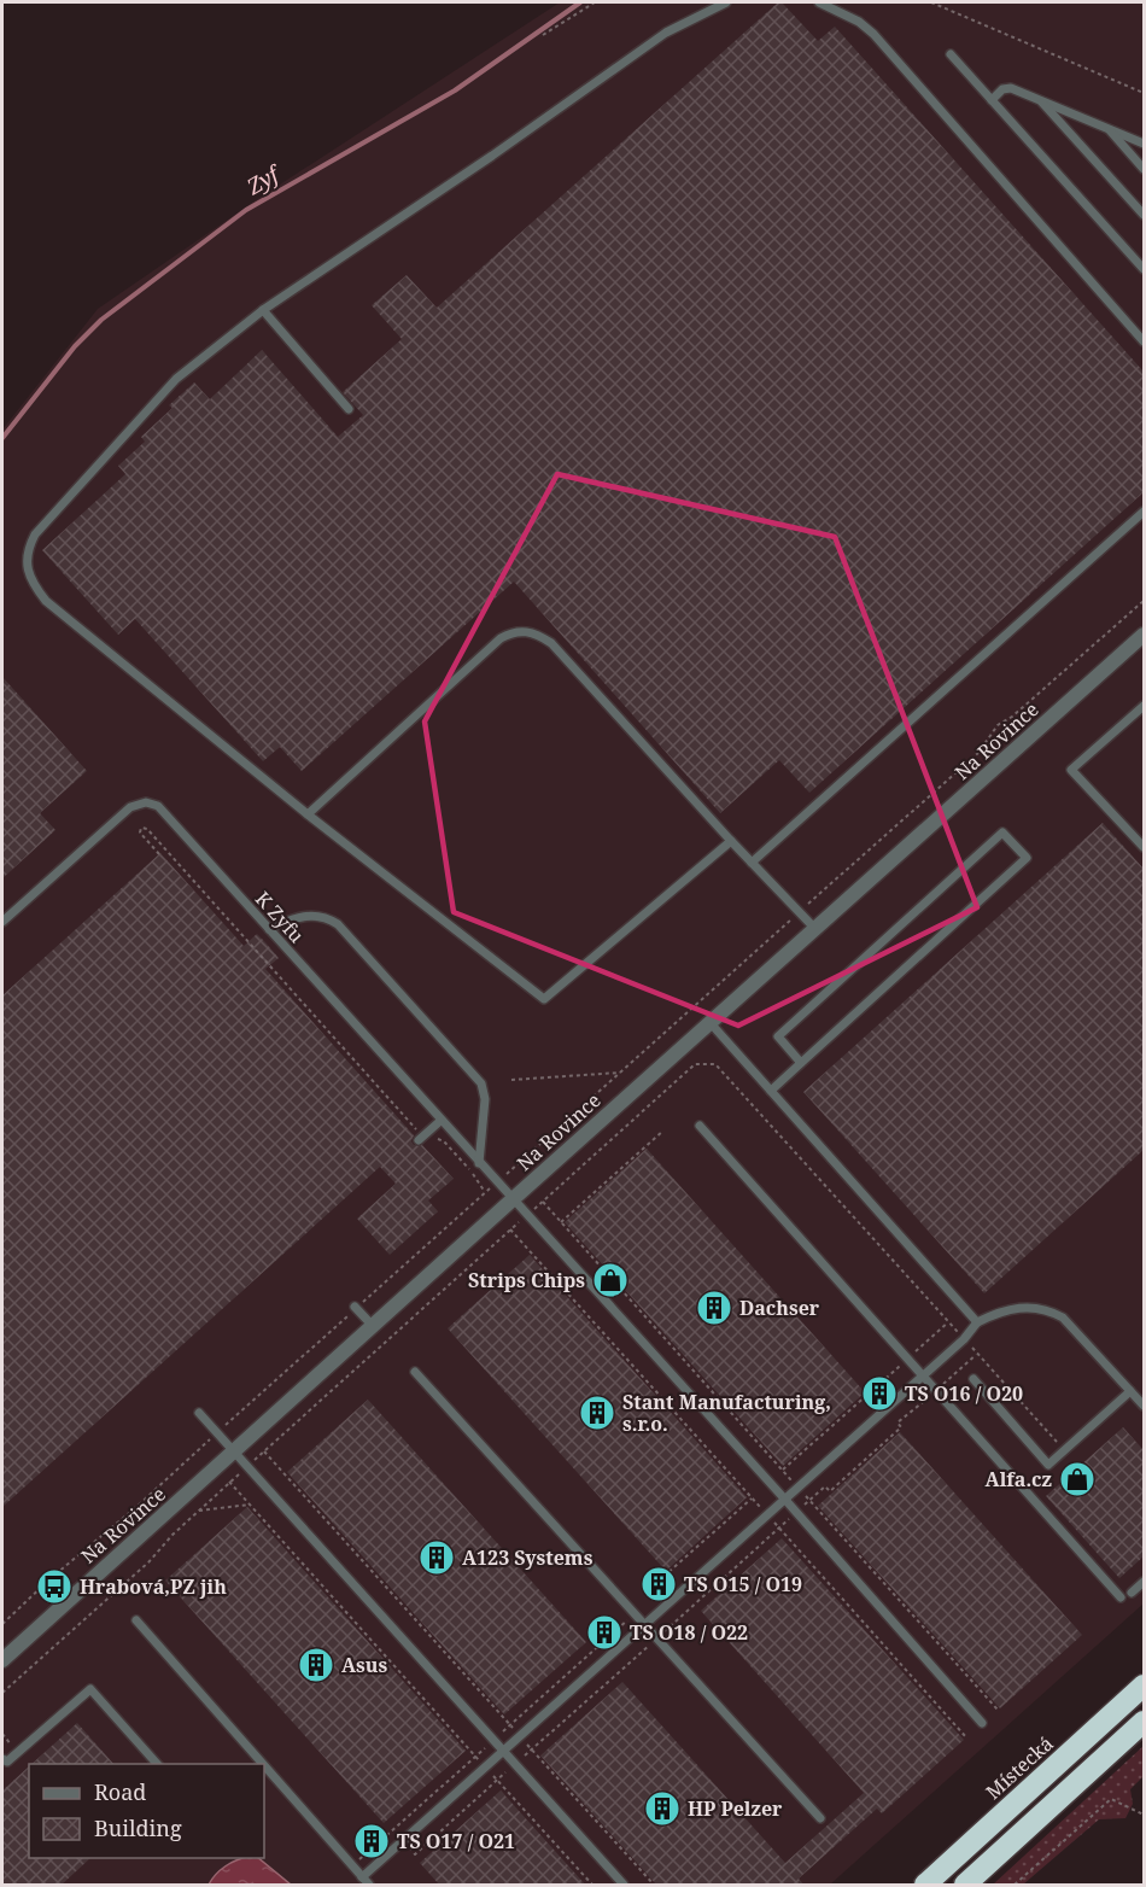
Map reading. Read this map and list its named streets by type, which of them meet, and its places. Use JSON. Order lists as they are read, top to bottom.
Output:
{
  "streets": {
    "highway": ["Místecká"],
    "street": ["Na Rovince"],
    "lane": ["K Zyfu"]
  },
  "crossings": [
    ["Na Rovince", "K Zyfu"]
  ],
  "water": ["Zyf"],
  "places": {
    "shop": ["Strips Chips", "Alfa.cz"],
    "building": [
      "Dachser",
      "TS O16 / O20",
      "Stant Manufacturing, s.r.o.",
      "A123 Systems",
      "TS O15 / O19",
      "TS O18 / O22",
      "Asus",
      "HP Pelzer",
      "TS O17 / O21"
    ],
    "bus stop": ["Hrabová,PZ jih"]
  },
  "legend": ["Road", "Building"]
}
